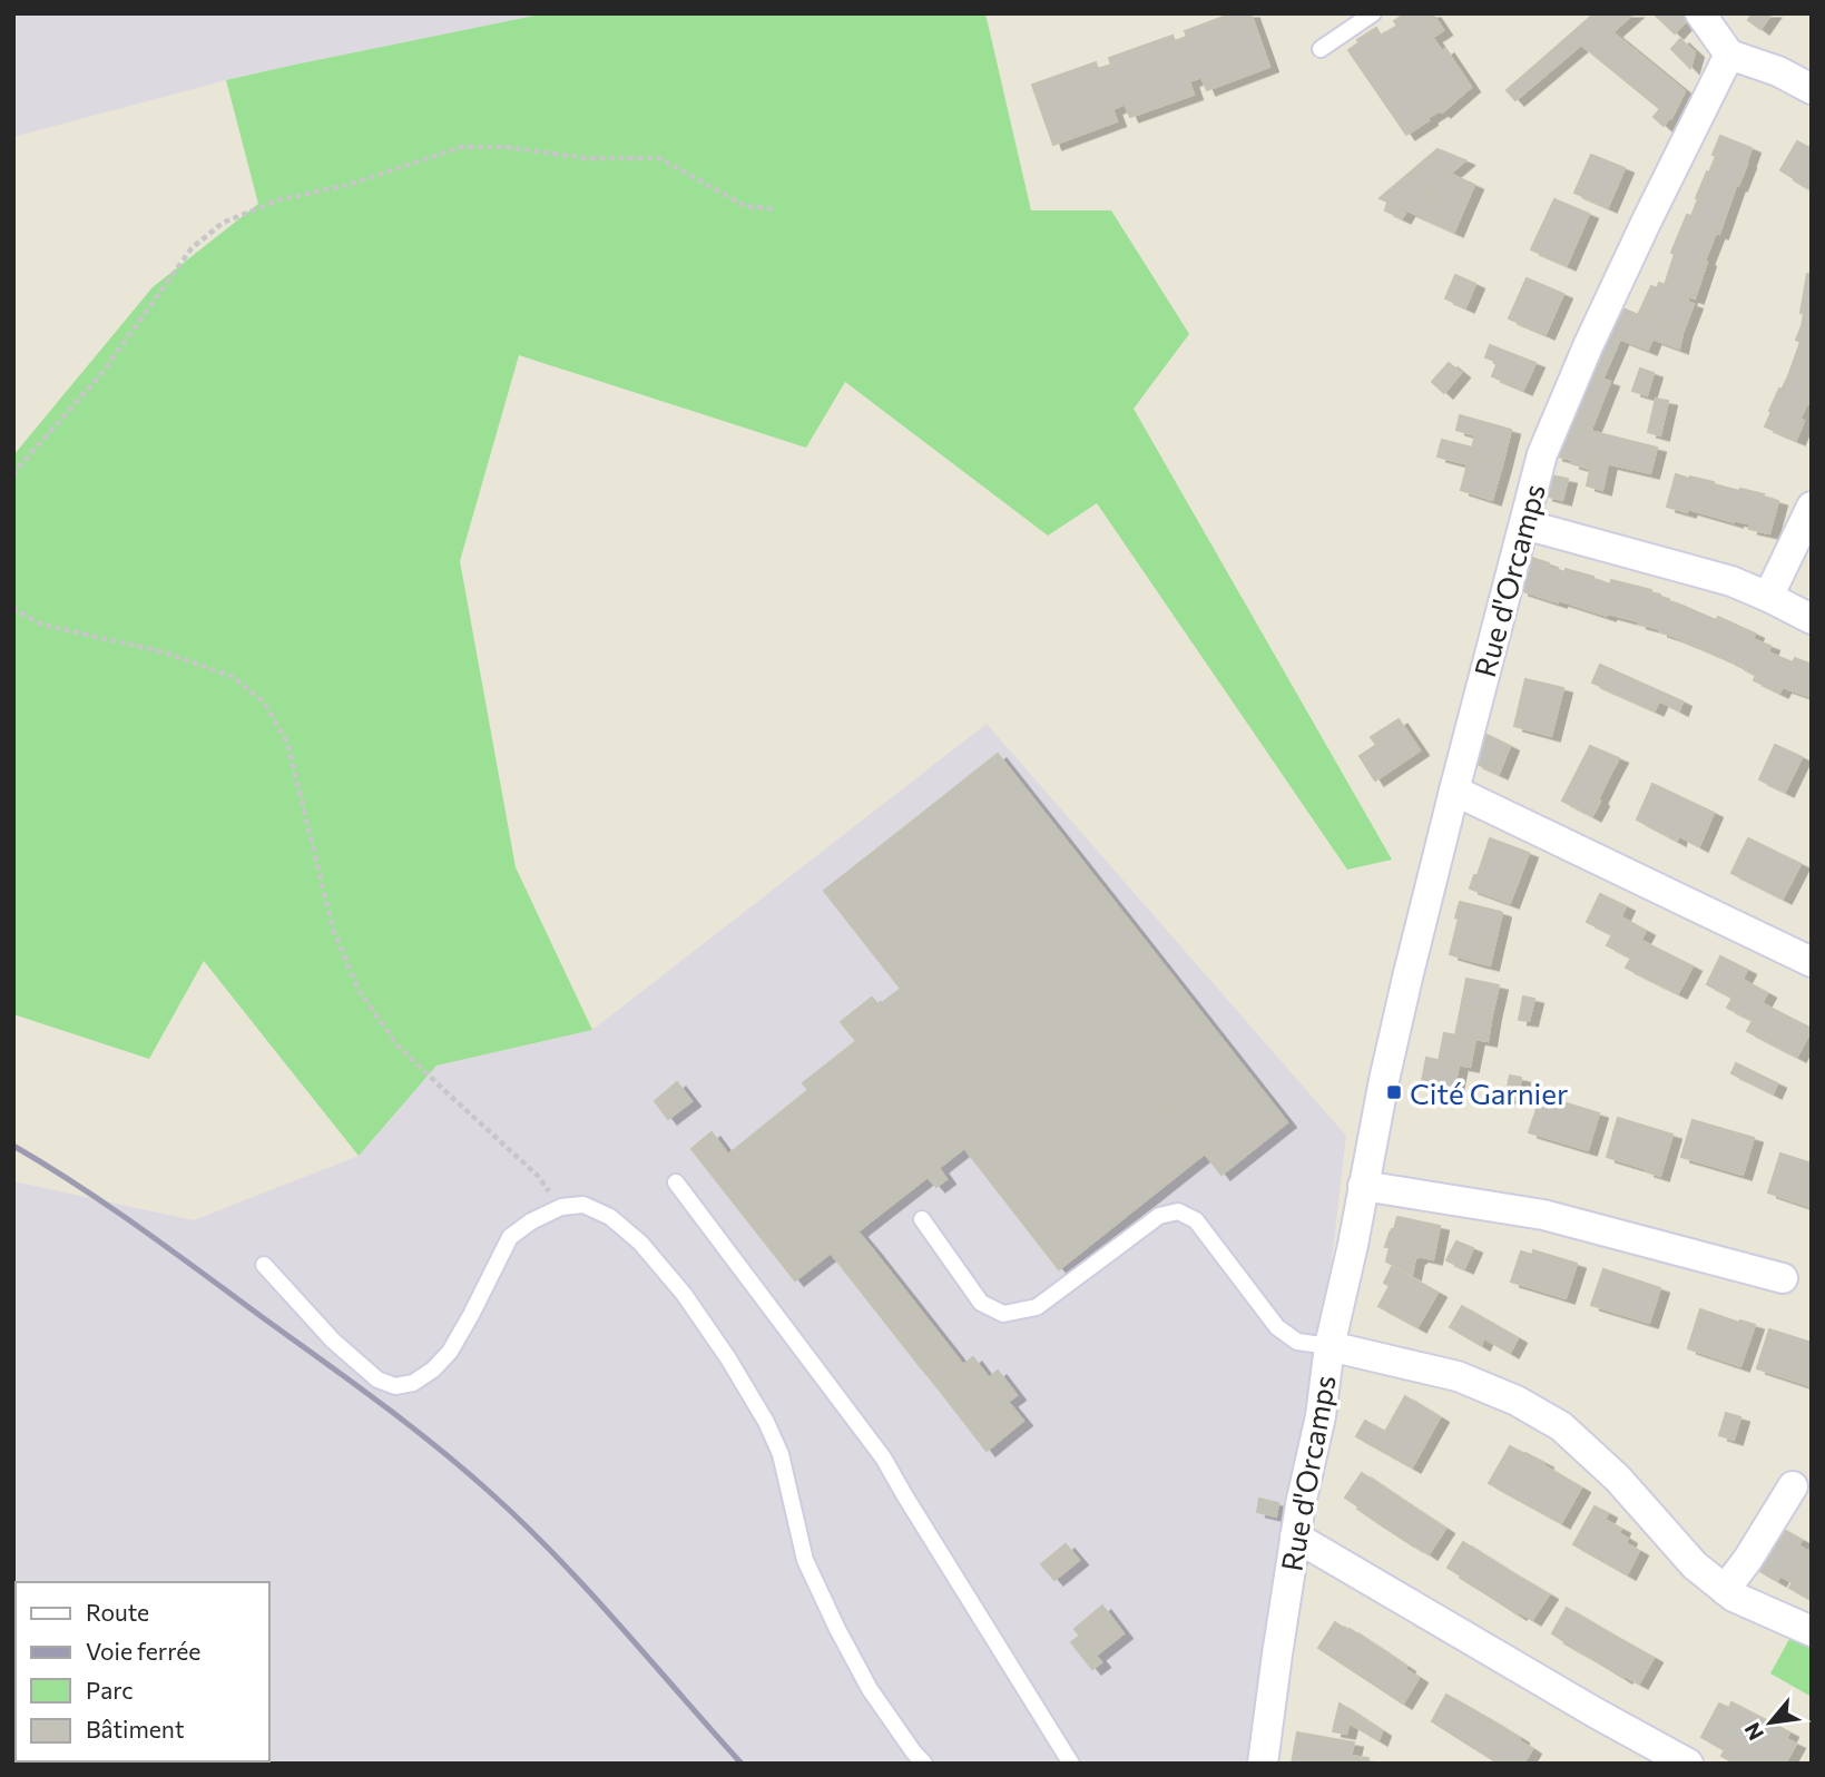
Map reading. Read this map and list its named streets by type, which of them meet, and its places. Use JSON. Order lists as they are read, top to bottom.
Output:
{
  "streets": {
    "street": ["Rue d'Orcamps"]
  },
  "places": {
    "transit": ["Cité Garnier"]
  },
  "legend": [
    "Route",
    "Voie ferrée",
    "Parc",
    "Bâtiment"
  ],
  "north": "bottom left"
}
